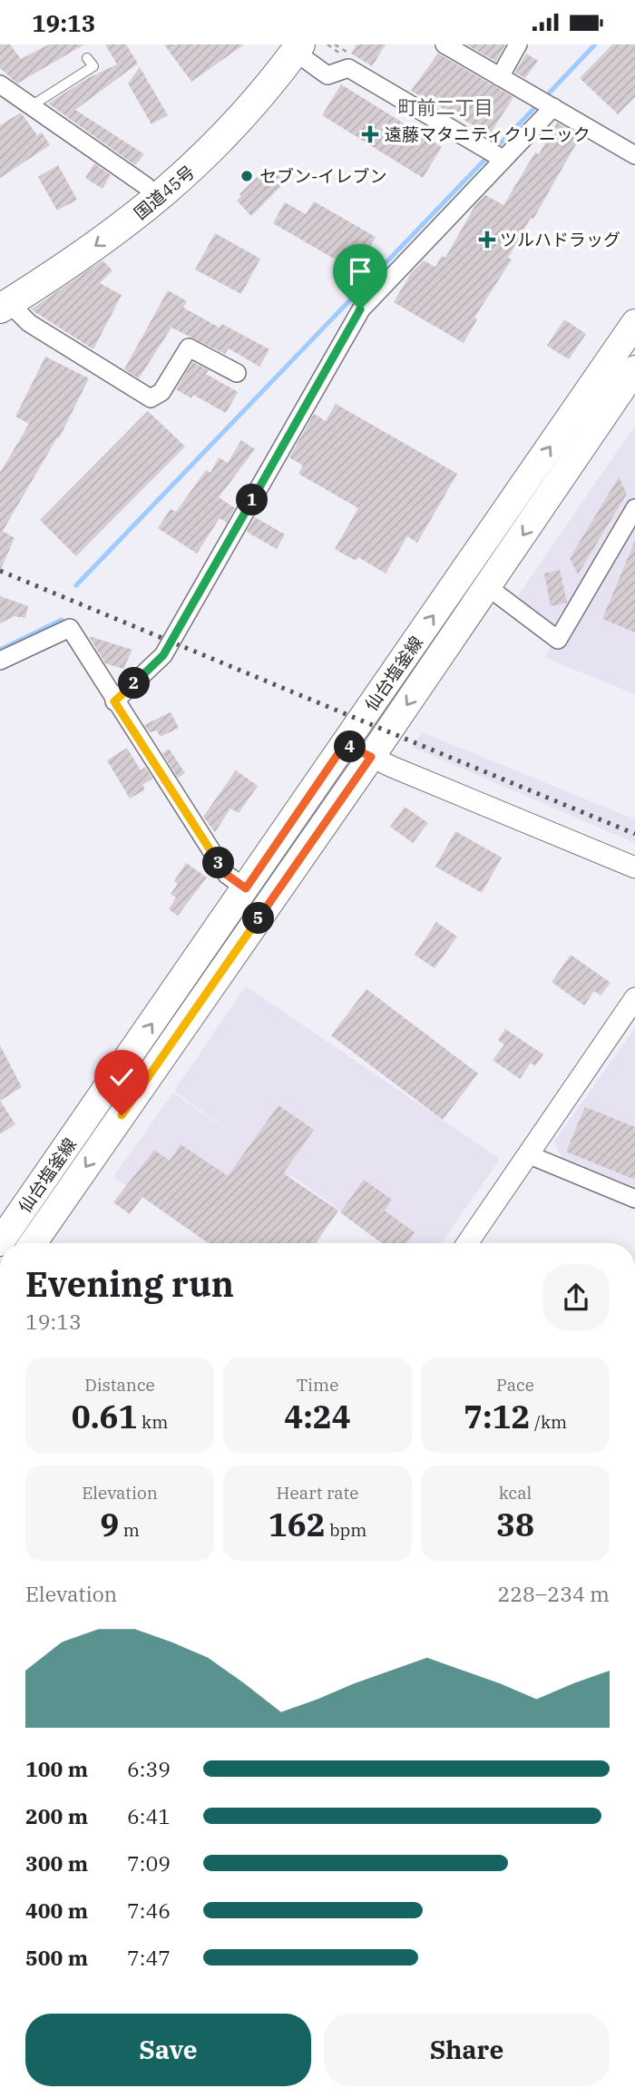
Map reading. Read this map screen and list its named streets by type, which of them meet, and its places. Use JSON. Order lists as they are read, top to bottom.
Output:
{
  "streets": {
    "highway": ["国道45号"],
    "main road": ["仙台塩釜線"]
  },
  "districts": ["町前二丁目"],
  "places": {
    "health": ["遠藤マタニティクリニック", "ツルハドラッグ"],
    "other": ["セブン-イレブン"]
  },
  "page": {
    "status": "19:13",
    "pins": [
      "1",
      "2",
      "4",
      "3",
      "5"
    ],
    "heading": ["Evening run", "19:13"],
    "stats": [
      ["Distance", "0.61 km"],
      ["Time", "4:24"],
      ["Pace", "7:12 /km"],
      ["Elevation", "9 m"],
      ["Heart rate", "162 bpm"],
      ["kcal", "38"]
    ],
    "chart": ["Elevation", "228–234 m"],
    "list": [
      {
        "name": "100 m",
        "note": "6:39"
      },
      {
        "name": "200 m",
        "note": "6:41"
      },
      {
        "name": "300 m",
        "note": "7:09"
      },
      {
        "name": "400 m",
        "note": "7:46"
      },
      {
        "name": "500 m",
        "note": "7:47"
      }
    ],
    "buttons": ["Save", "Share"]
  }
}
